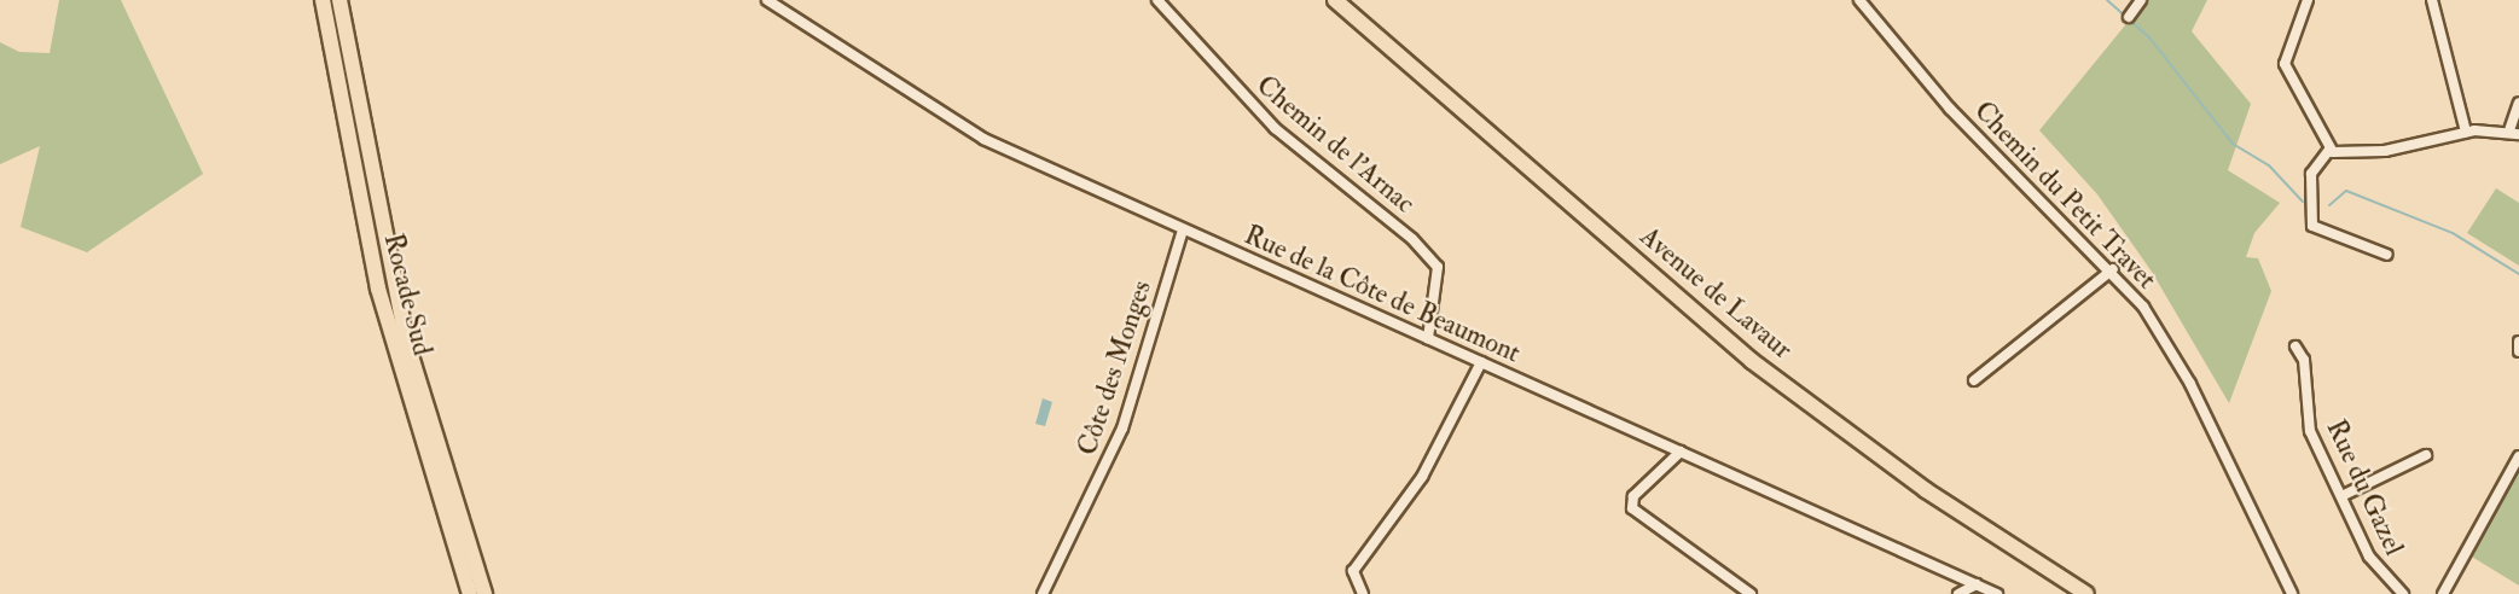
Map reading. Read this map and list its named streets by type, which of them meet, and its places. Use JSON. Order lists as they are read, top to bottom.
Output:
{
  "streets": {
    "main road": ["Avenue de Lavaur", "Rocade Sud"],
    "street": [
      "Chemin de l'Arnac",
      "Chemin du Petit Travet",
      "Rue de la Côte de Beaumont",
      "Côte des Monges",
      "Rue du Gazel"
    ]
  },
  "crossings": [
    ["Chemin de l'Arnac", "Rue de la Côte de Beaumont"],
    ["Rue de la Côte de Beaumont", "Côte des Monges"]
  ]
}
